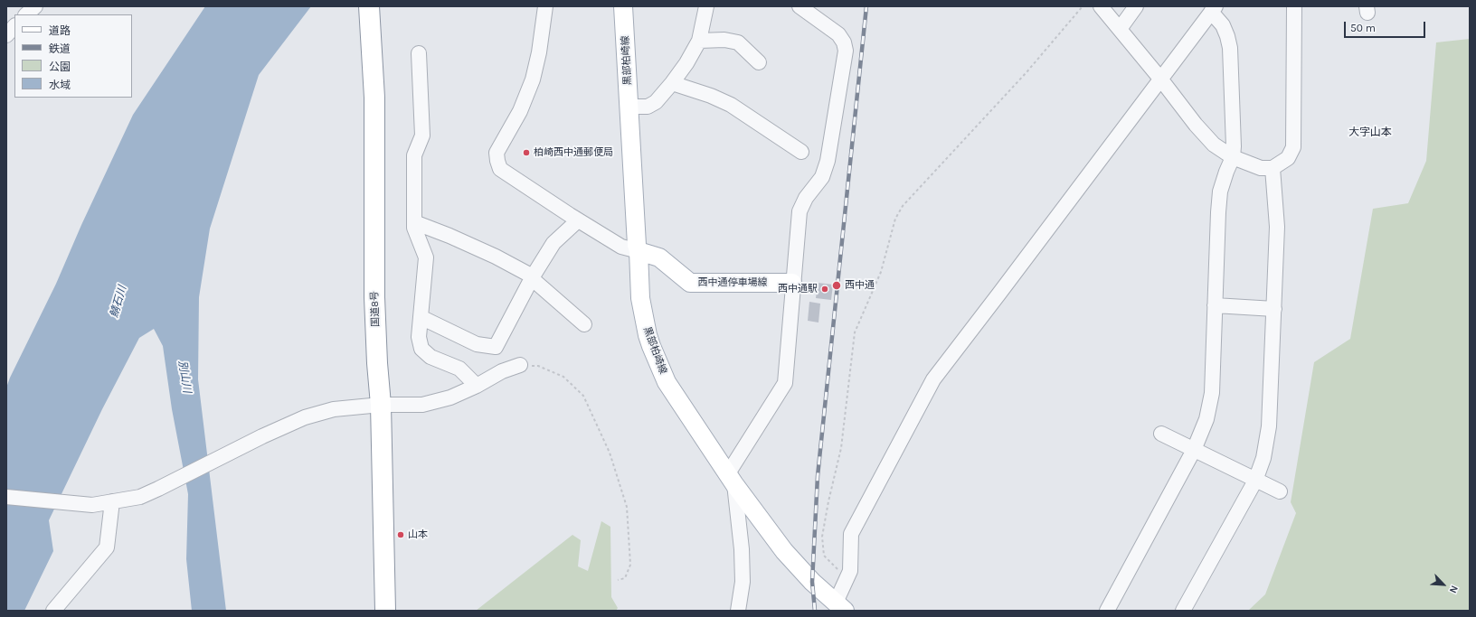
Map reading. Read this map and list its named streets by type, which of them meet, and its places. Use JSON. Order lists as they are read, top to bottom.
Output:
{
  "streets": {
    "highway": ["国道8号"],
    "main road": ["黒部柏崎線", "西中通停車場線"]
  },
  "crossings": [
    ["黒部柏崎線", "西中通停車場線"]
  ],
  "districts": ["大字山本"],
  "water": ["鯖石川", "別山川"],
  "places": [
    "柏崎西中通郵便局",
    "西中通",
    "西中通駅",
    "山本"
  ],
  "legend": [
    "道路",
    "鉄道",
    "公園",
    "水域"
  ],
  "scale_bar": "50 m",
  "north": "bottom right"
}
